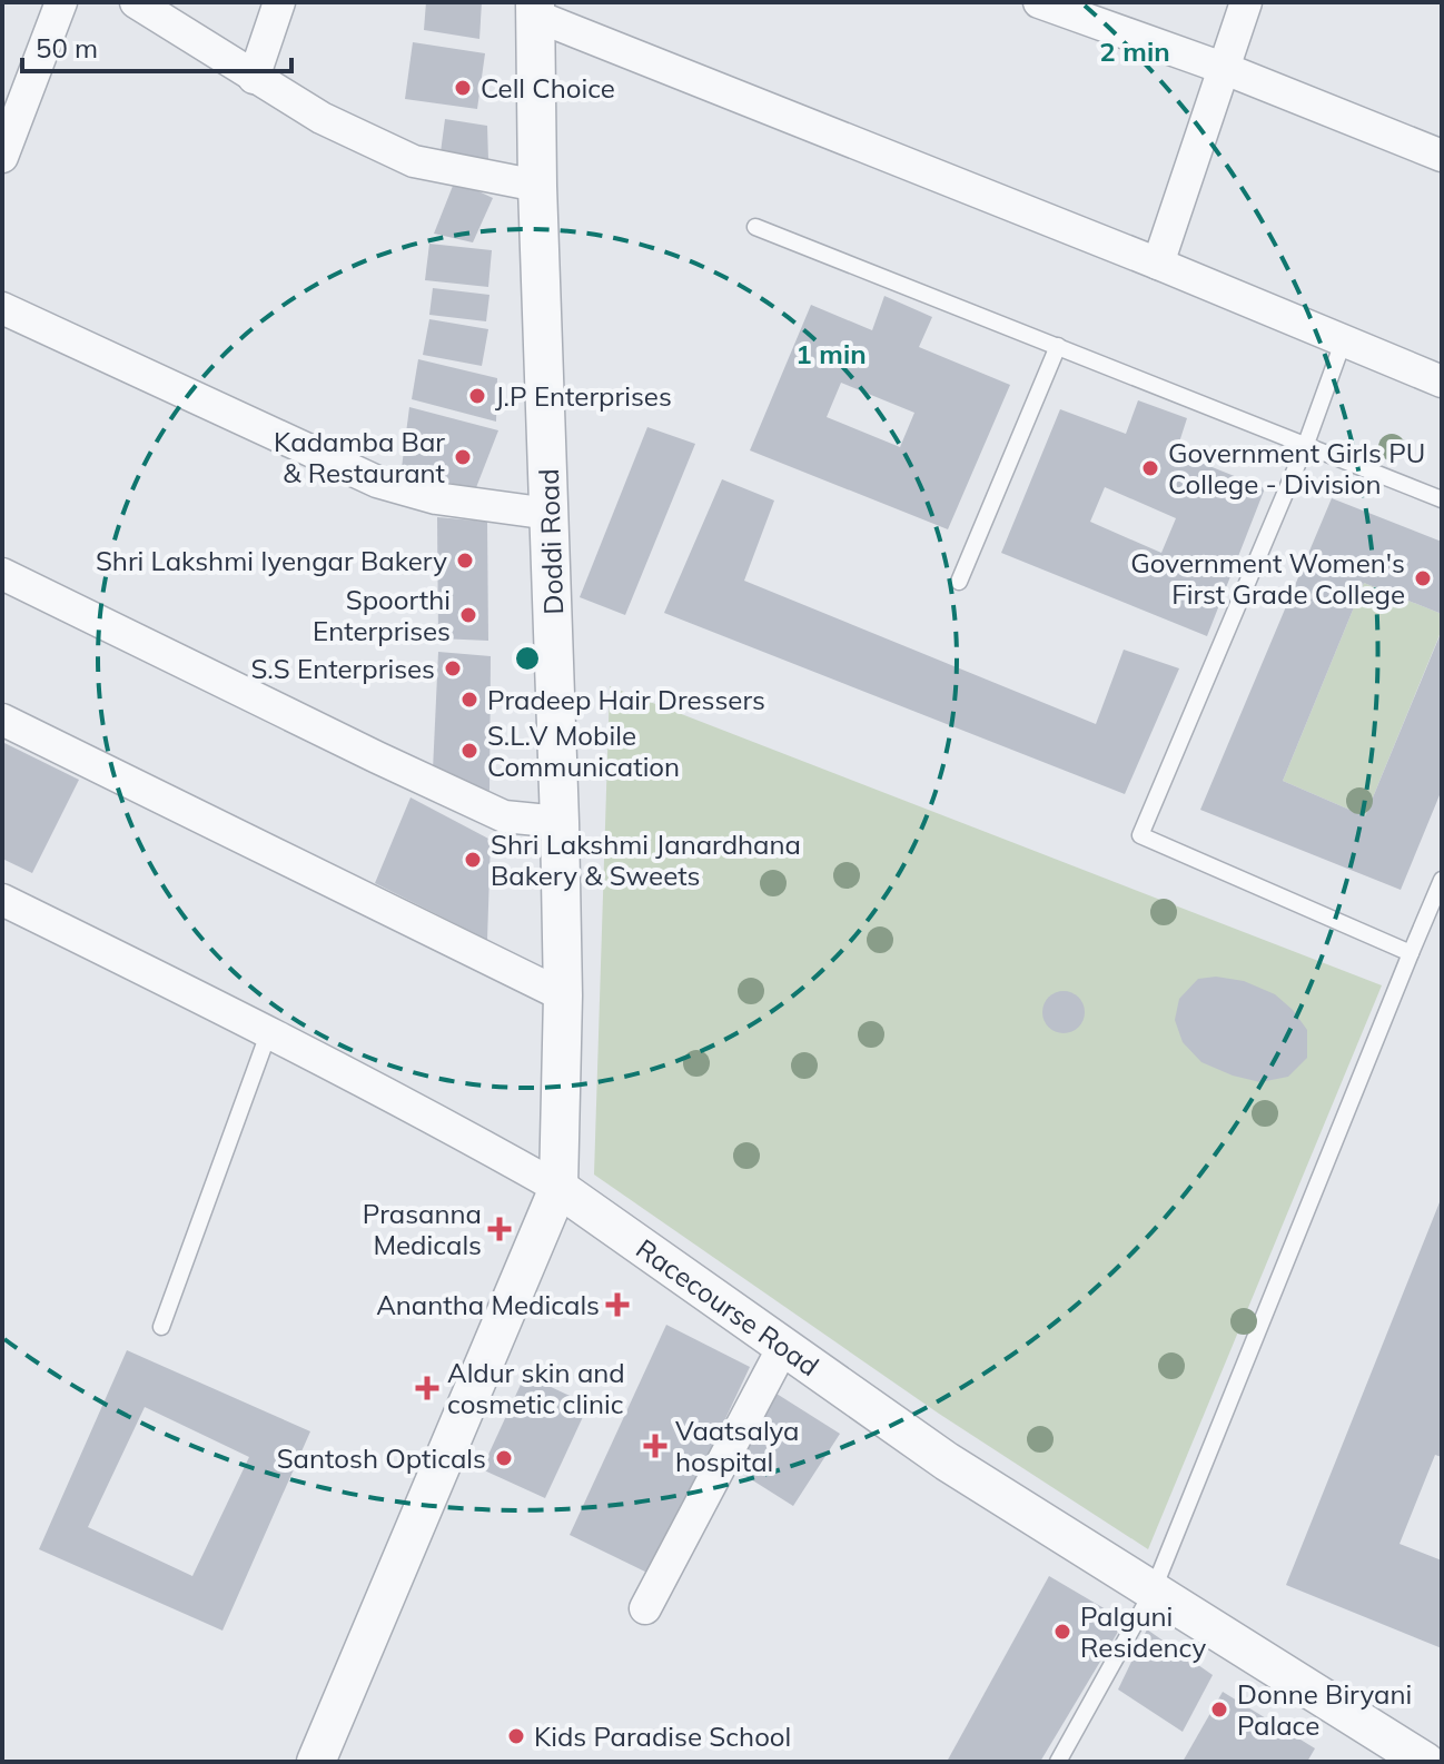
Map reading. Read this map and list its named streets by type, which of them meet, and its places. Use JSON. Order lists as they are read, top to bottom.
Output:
{
  "streets": {
    "street": ["Doddi Road", "Racecourse Road"]
  },
  "crossings": [
    ["Doddi Road", "Racecourse Road"]
  ],
  "places": {
    "other": [
      "Cell Choice",
      "J.P Enterprises",
      "Kadamba Bar & Restaurant",
      "Government Girls PU College - Division",
      "Shri Lakshmi Iyengar Bakery",
      "Government Women's First Grade College",
      "Spoorthi Enterprises",
      "S.S Enterprises",
      "Pradeep Hair Dressers",
      "S.L.V Mobile Communication",
      "Shri Lakshmi Janardhana Bakery & Sweets",
      "Santosh Opticals",
      "Palguni Residency",
      "Donne Biryani Palace",
      "Kids Paradise School"
    ],
    "health": [
      "Prasanna Medicals",
      "Anantha Medicals",
      "Aldur skin and cosmetic clinic",
      "Vaatsalya hospital"
    ]
  },
  "scale_bar": "50 m",
  "rings": ["2 min", "1 min"]
}
